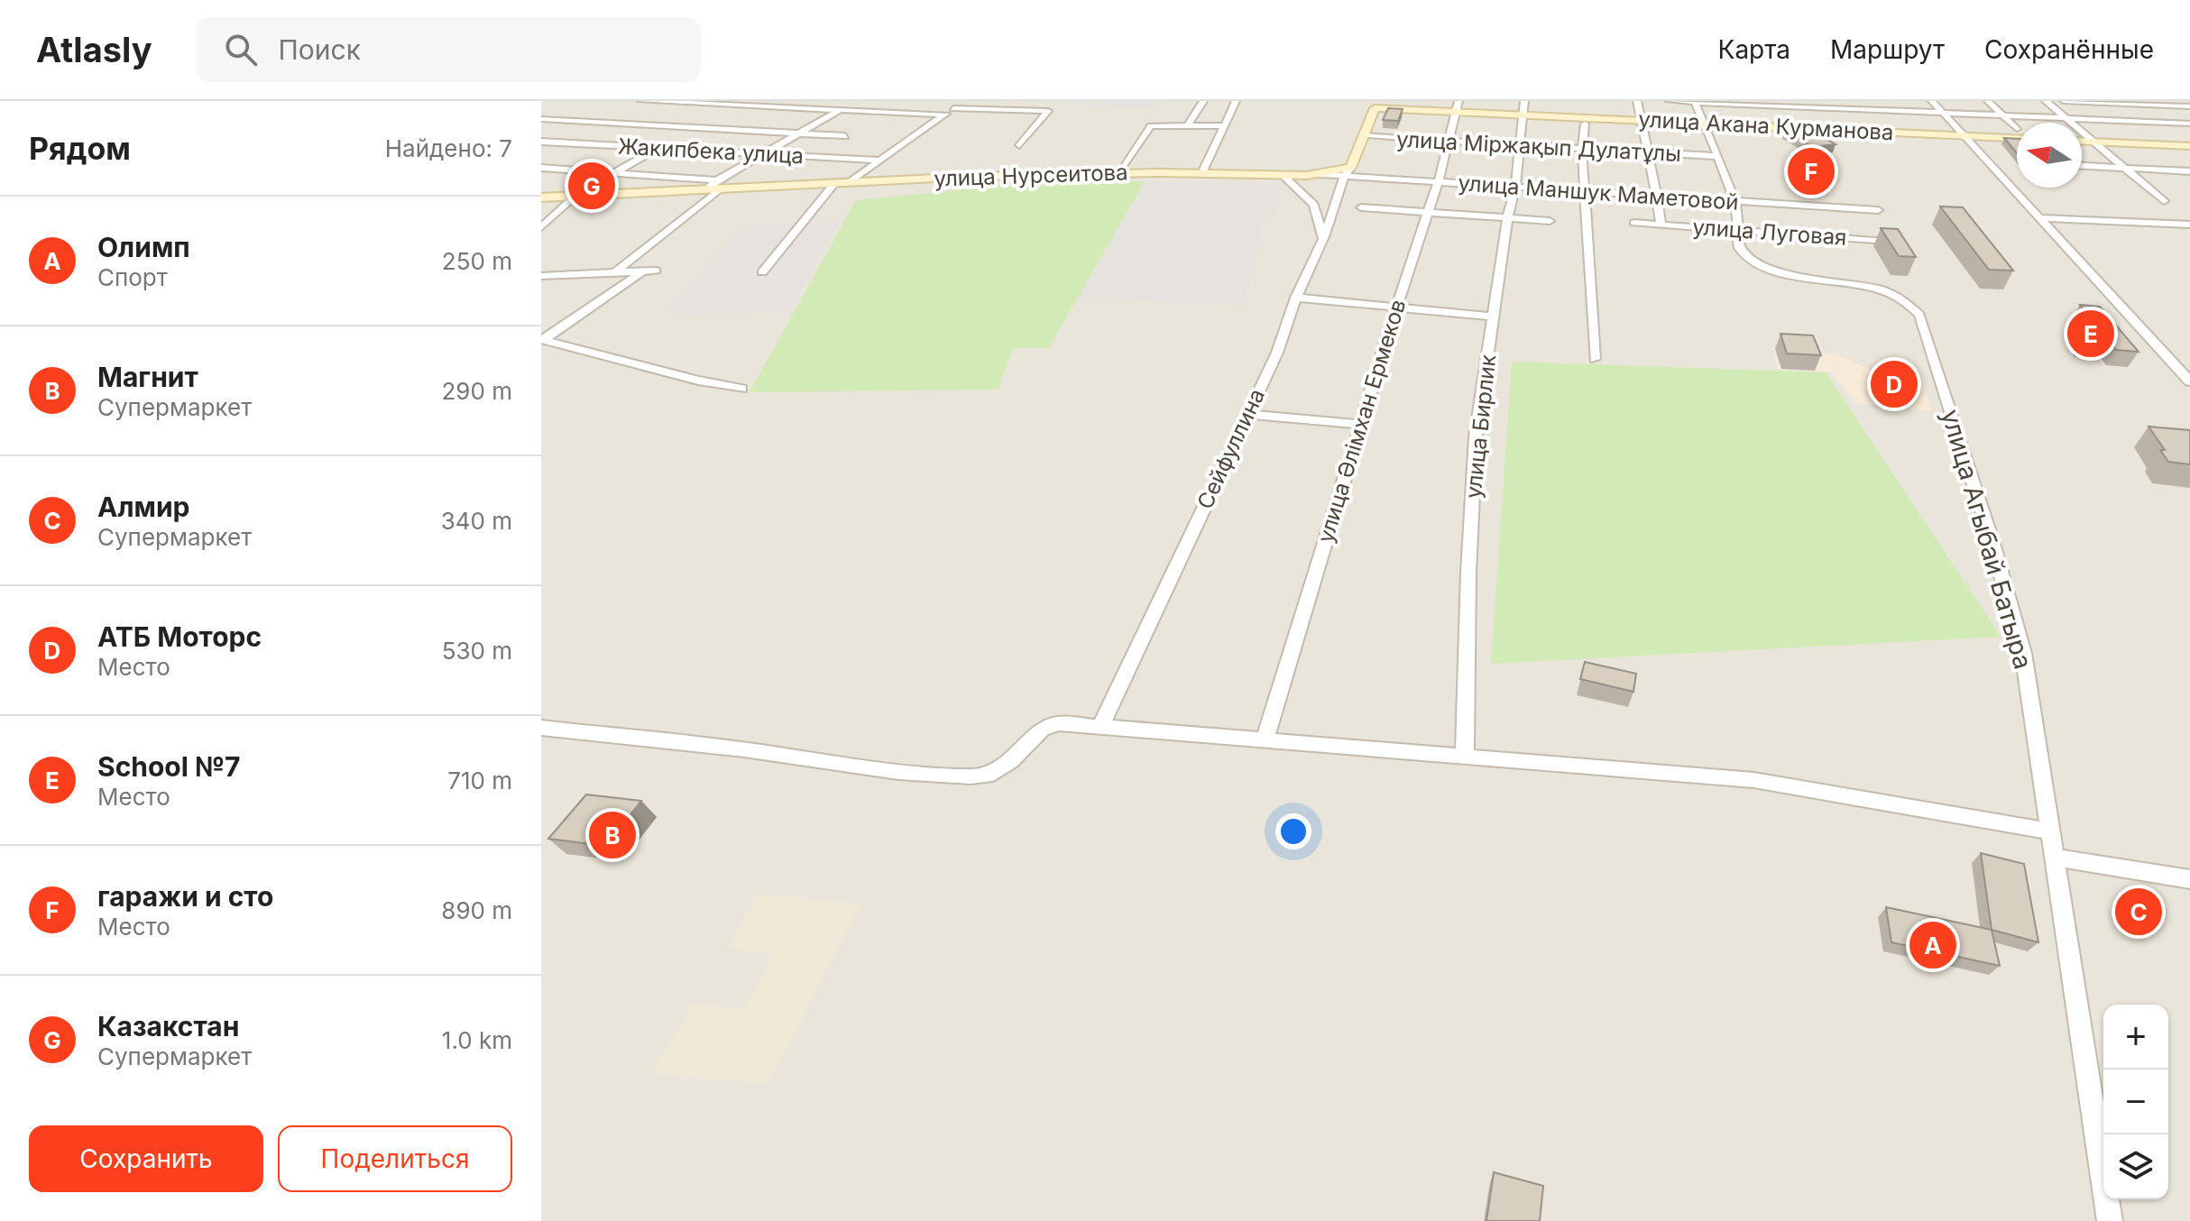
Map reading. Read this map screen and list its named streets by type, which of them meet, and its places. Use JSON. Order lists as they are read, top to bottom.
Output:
{
  "streets": {
    "main road": ["улица Акана Курманова", "улица Нурсеитова"],
    "street": [
      "улица Міржақып Дулатұлы",
      "Жакипбека улица",
      "улица Маншук Маметовой",
      "улица Луговая",
      "улица Әлімхан Ермеков",
      "улица Бирлик",
      "Сейфуллина",
      "улица Агыбай Батыра"
    ]
  },
  "crossings": [
    ["улица Акана Курманова", "улица Әлімхан Ермеков"],
    ["улица Акана Курманова", "улица Бирлик"],
    ["улица Акана Курманова", "улица Агыбай Батыра"],
    ["улица Міржақып Дулатұлы", "улица Әлімхан Ермеков"],
    ["улица Міржақып Дулатұлы", "улица Бирлик"],
    ["улица Міржақып Дулатұлы", "улица Агыбай Батыра"],
    ["улица Нурсеитова", "улица Маншук Маметовой"],
    ["улица Нурсеитова", "Сейфуллина"],
    ["улица Маншук Маметовой", "улица Әлімхан Ермеков"],
    ["улица Маншук Маметовой", "улица Бирлик"],
    ["улица Маншук Маметовой", "Сейфуллина"],
    ["улица Маншук Маметовой", "улица Агыбай Батыра"],
    ["улица Луговая", "улица Агыбай Батыра"]
  ],
  "north": "left",
  "page": {
    "header": "Atlasly",
    "search": "Поиск",
    "nav": ["Карта", "Маршрут", "Сохранённые"],
    "heading": ["Рядом", "Найдено: 7"],
    "pins": [
      "F",
      "G",
      "E",
      "D",
      "B",
      "C",
      "A"
    ],
    "list": [
      {
        "mark": "A",
        "name": "Олимп",
        "note": "Спорт",
        "value": "250 m"
      },
      {
        "mark": "B",
        "name": "Магнит",
        "note": "Супермаркет",
        "value": "290 m"
      },
      {
        "mark": "C",
        "name": "Алмир",
        "note": "Супермаркет",
        "value": "340 m"
      },
      {
        "mark": "D",
        "name": "АТБ Моторс",
        "note": "Место",
        "value": "530 m"
      },
      {
        "mark": "E",
        "name": "School №7",
        "note": "Место",
        "value": "710 m"
      },
      {
        "mark": "F",
        "name": "гаражи и сто",
        "note": "Место",
        "value": "890 m"
      },
      {
        "mark": "G",
        "name": "Казакстан",
        "note": "Супермаркет",
        "value": "1.0 km"
      }
    ],
    "map_buttons": ["+", "−"],
    "buttons": ["Сохранить", "Поделиться"]
  }
}
